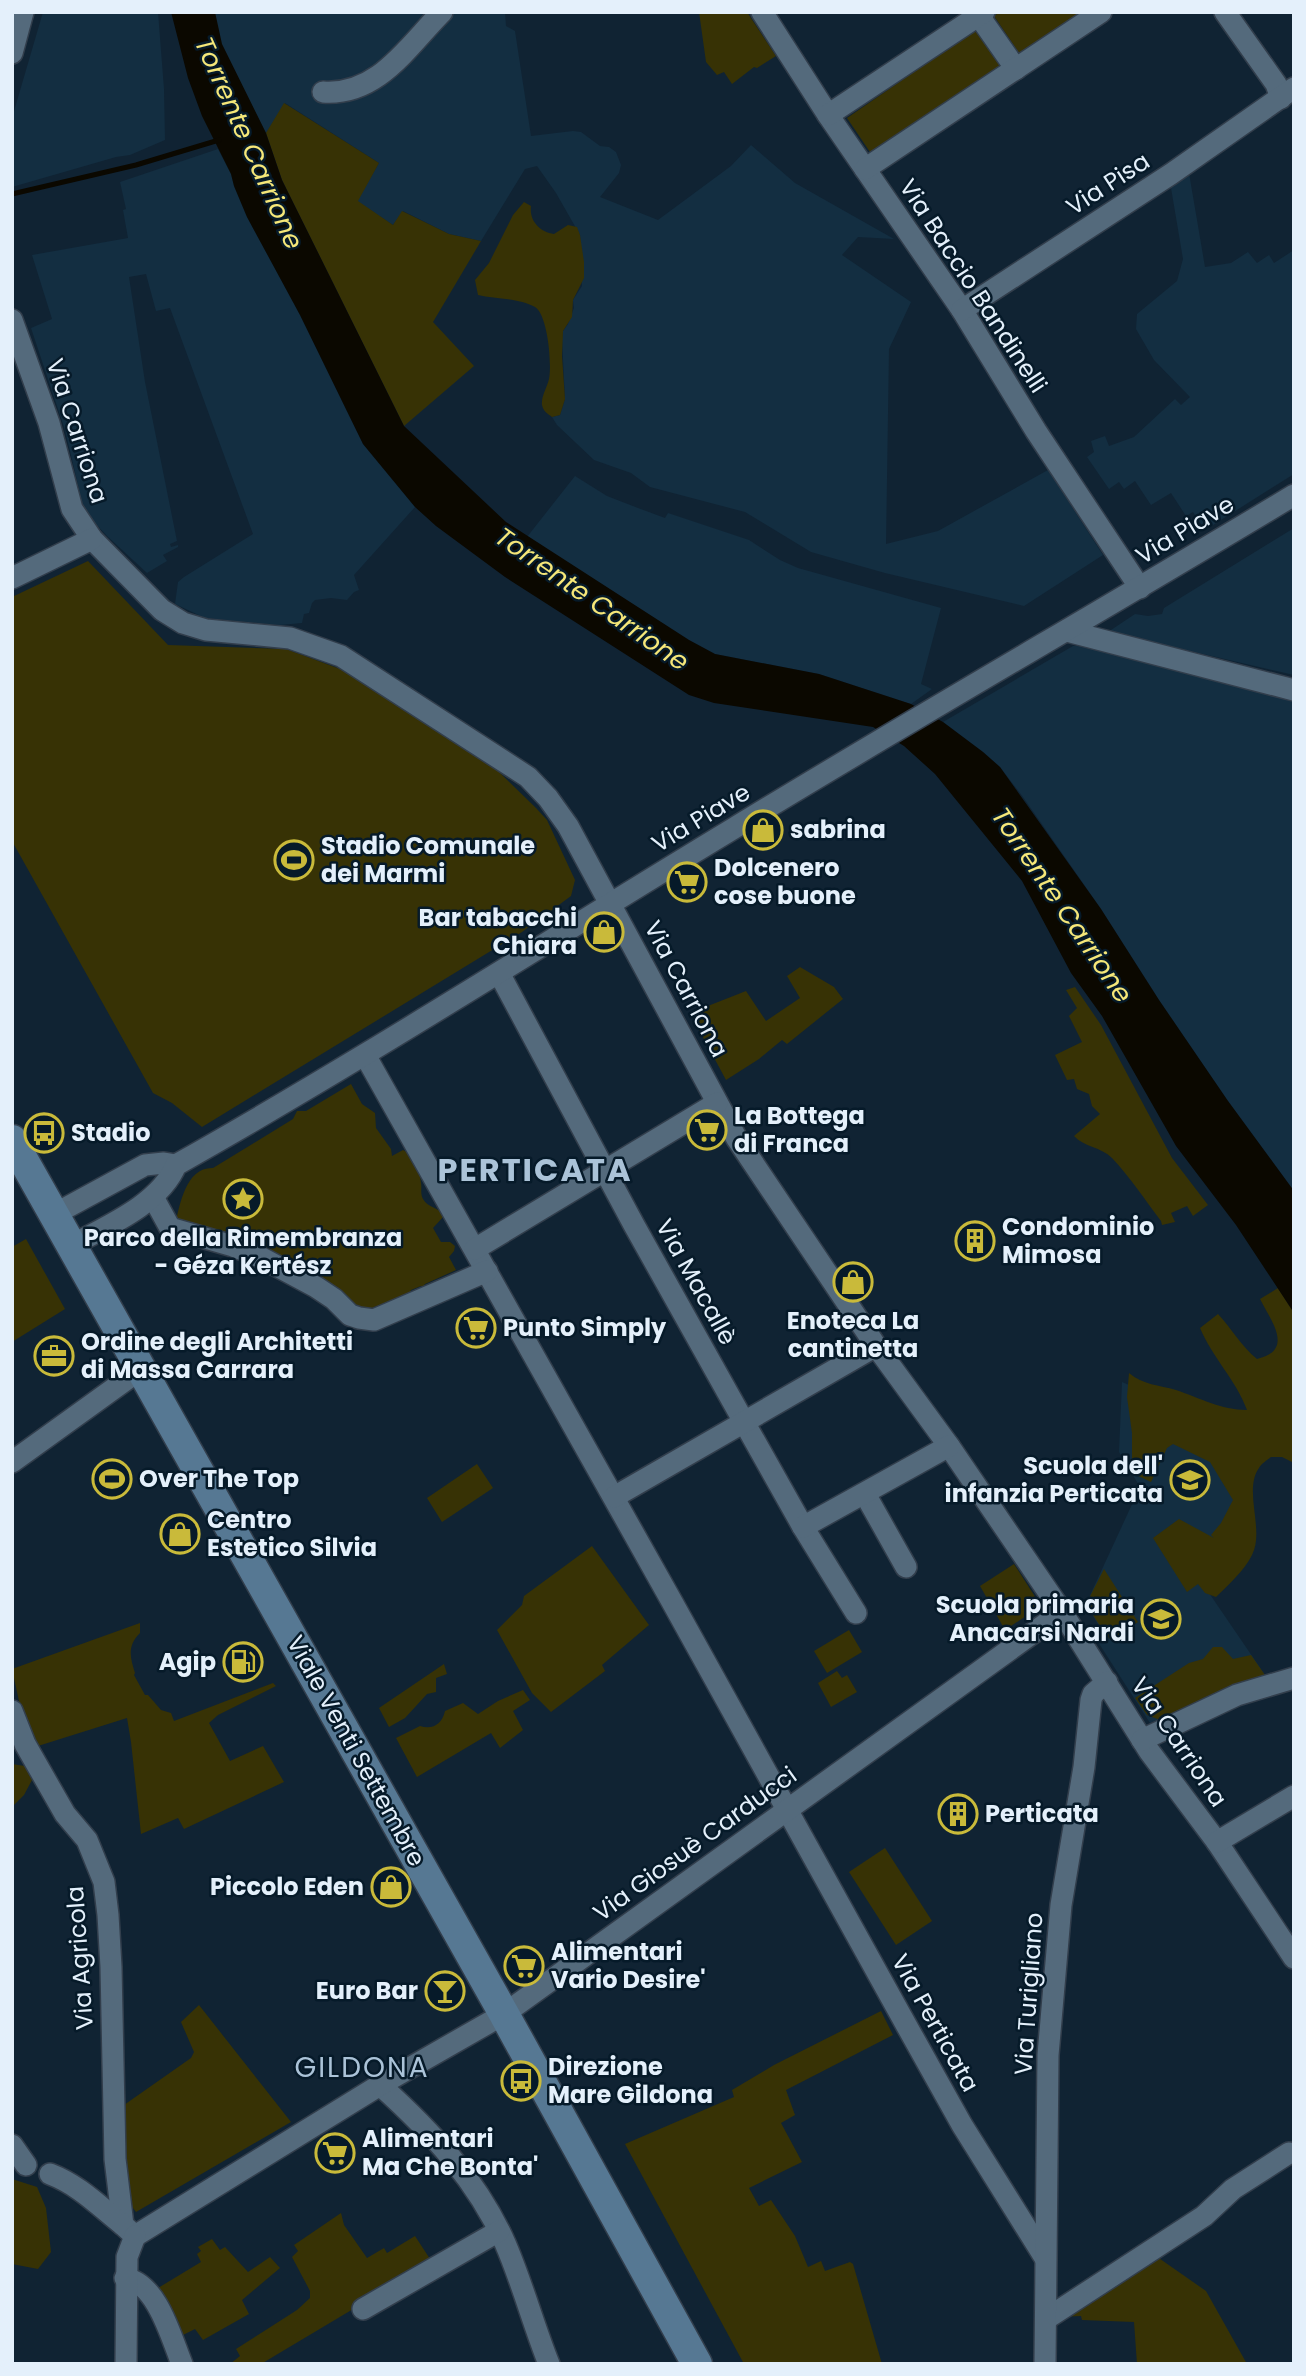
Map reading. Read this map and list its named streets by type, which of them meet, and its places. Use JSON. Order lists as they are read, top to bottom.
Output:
{
  "streets": {
    "main road": ["Viale Venti Settembre"],
    "street": [
      "Via Pisa",
      "Via Baccio Bandinelli",
      "Via Carriona",
      "Via Piave",
      "Via Macallè",
      "Via Giosuè Carducci",
      "Via Agricola",
      "Via Turigliano",
      "Via Perticata"
    ]
  },
  "crossings": [
    ["Via Pisa", "Via Baccio Bandinelli"],
    ["Via Baccio Bandinelli", "Via Piave"],
    ["Via Carriona", "Via Piave"],
    ["Via Carriona", "Via Giosuè Carducci"],
    ["Via Carriona", "Via Turigliano"],
    ["Via Piave", "Via Macallè"],
    ["Via Piave", "Via Perticata"],
    ["Viale Venti Settembre", "Via Giosuè Carducci"],
    ["Via Giosuè Carducci", "Via Agricola"],
    ["Via Giosuè Carducci", "Via Perticata"],
    ["Via Turigliano", "Via Perticata"]
  ],
  "districts": ["PERTICATA", "GILDONA"],
  "water": ["Torrente Carrione"],
  "places": {
    "shop": [
      "sabrina",
      "Bar tabacchi Chiara",
      "Enoteca La cantinetta",
      "Centro Estetico Silvia",
      "Piccolo Eden"
    ],
    "sports": ["Stadio Comunale dei Marmi", "Over The Top"],
    "supermarket": [
      "Dolcenero cose buone",
      "La Bottega di Franca",
      "Punto Simply",
      "Alimentari Vario Desire'",
      "Alimentari Ma Che Bonta'"
    ],
    "bus stop": ["Stadio", "Direzione Mare Gildona"],
    "place": ["Parco della Rimembranza - Géza Kertész"],
    "building": ["Condominio Mimosa", "Perticata"],
    "office": ["Ordine degli Architetti di Massa Carrara"],
    "school or university": ["Scuola dell' infanzia Perticata", "Scuola primaria Anacarsi Nardi"],
    "fuel station": ["Agip"],
    "bar": ["Euro Bar"]
  }
}
